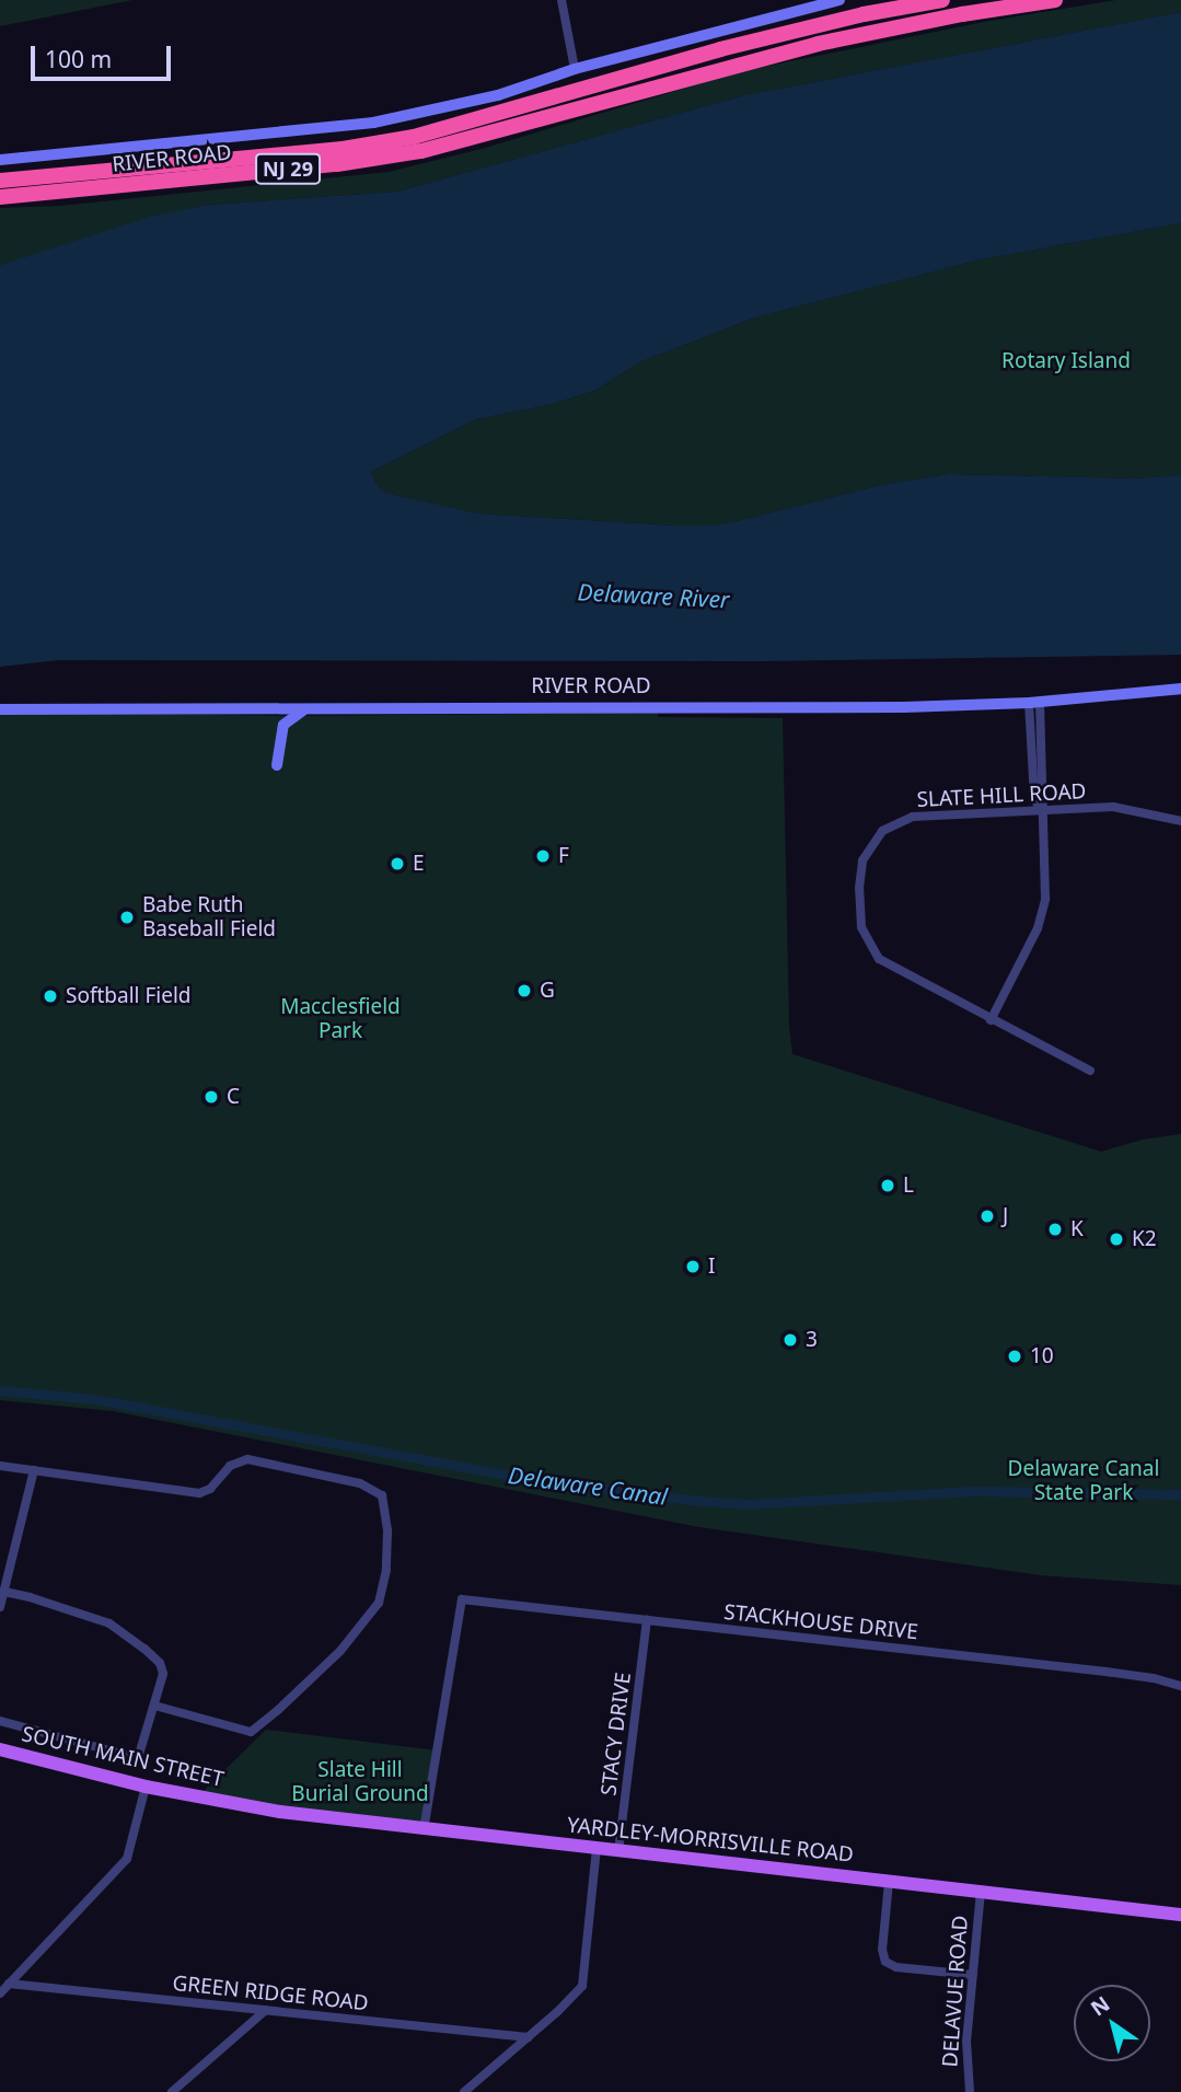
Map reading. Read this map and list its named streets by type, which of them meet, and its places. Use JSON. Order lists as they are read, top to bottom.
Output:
{
  "streets": {
    "highway": ["RIVER ROAD", "NJ 29"],
    "main road": ["SOUTH MAIN STREET", "YARDLEY-MORRISVILLE ROAD"],
    "street": [
      "SLATE HILL ROAD",
      "STACKHOUSE DRIVE",
      "STACY DRIVE",
      "DELAVUE ROAD",
      "GREEN RIDGE ROAD"
    ]
  },
  "crossings": [
    ["STACKHOUSE DRIVE", "STACY DRIVE"],
    ["STACKHOUSE DRIVE", "YARDLEY-MORRISVILLE ROAD"],
    ["STACY DRIVE", "YARDLEY-MORRISVILLE ROAD"],
    ["SOUTH MAIN STREET", "YARDLEY-MORRISVILLE ROAD"],
    ["YARDLEY-MORRISVILLE ROAD", "DELAVUE ROAD"]
  ],
  "water": ["Delaware River", "Delaware Canal"],
  "parks": [
    "Rotary Island",
    "Macclesfield Park",
    "Delaware Canal State Park",
    "Slate Hill Burial Ground"
  ],
  "places": [
    "F",
    "E",
    "Babe Ruth Baseball Field",
    "G",
    "Softball Field",
    "C",
    "L",
    "J",
    "K",
    "K2",
    "I",
    "3",
    "10"
  ],
  "scale_bar": "100 m",
  "north": "top left"
}
